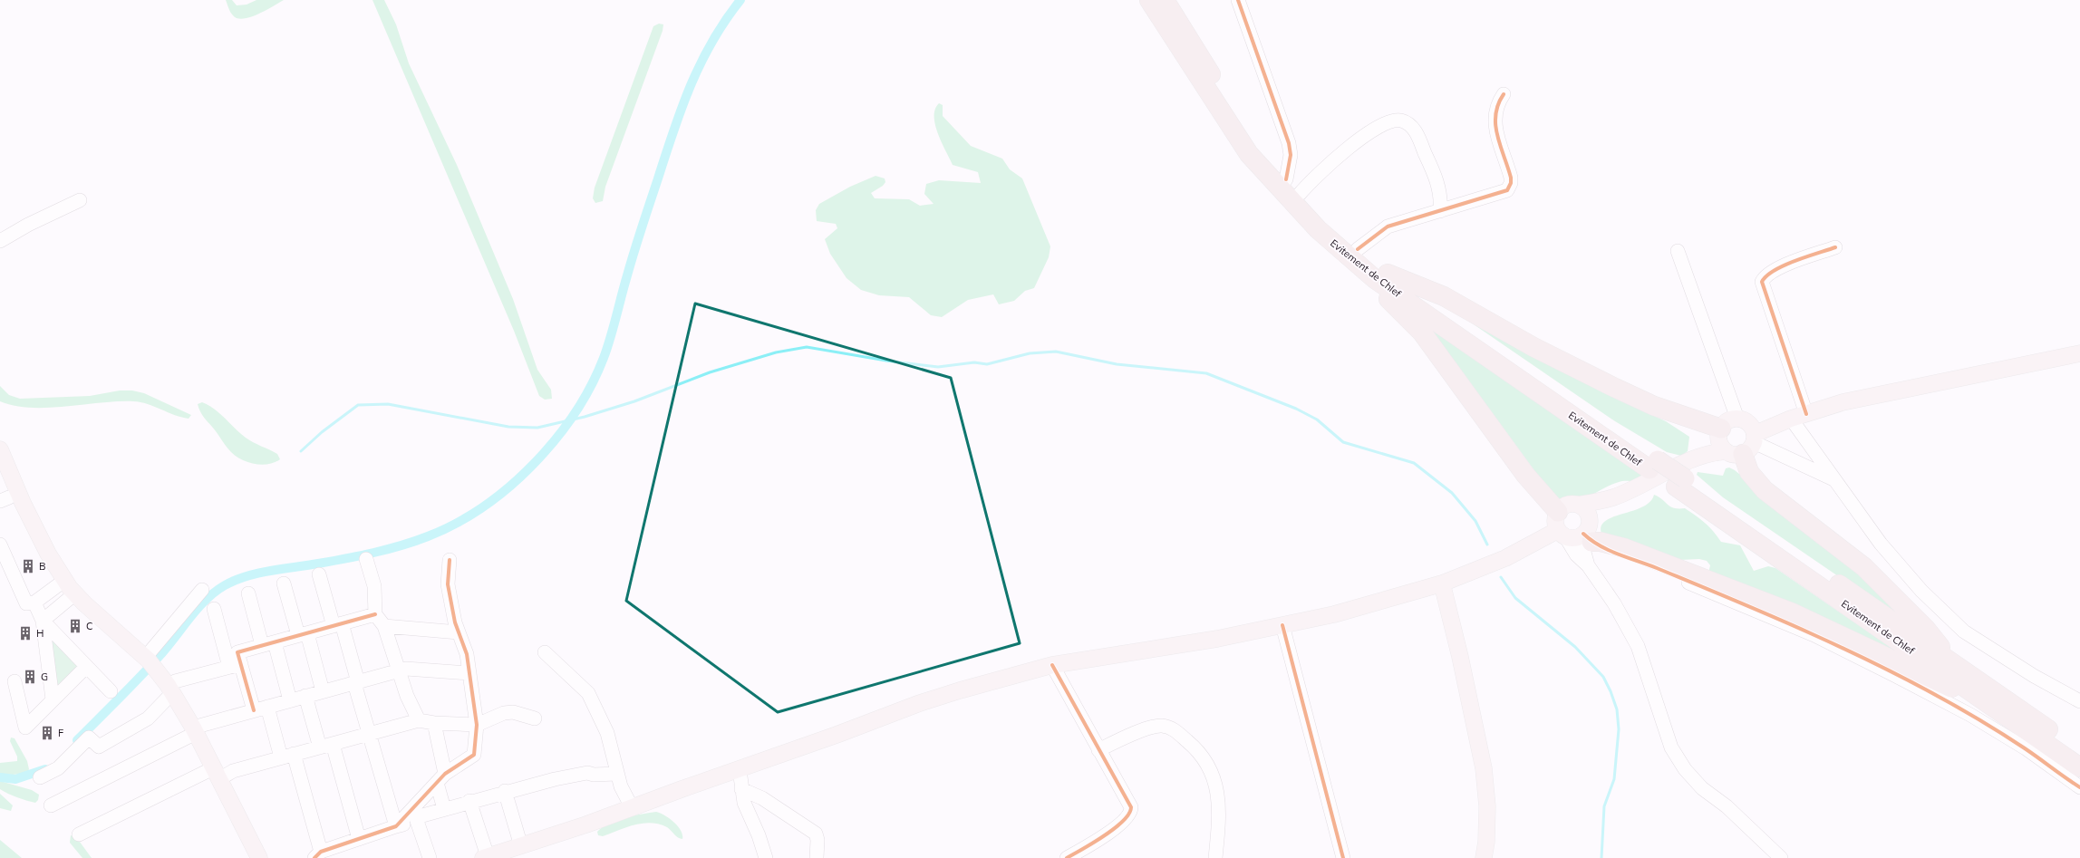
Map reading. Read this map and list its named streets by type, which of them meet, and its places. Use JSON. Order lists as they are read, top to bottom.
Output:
{
  "streets": {
    "highway": ["Evitement de Chlef"]
  },
  "places": {
    "building": [
      "B",
      "C",
      "H",
      "G",
      "F"
    ]
  }
}
